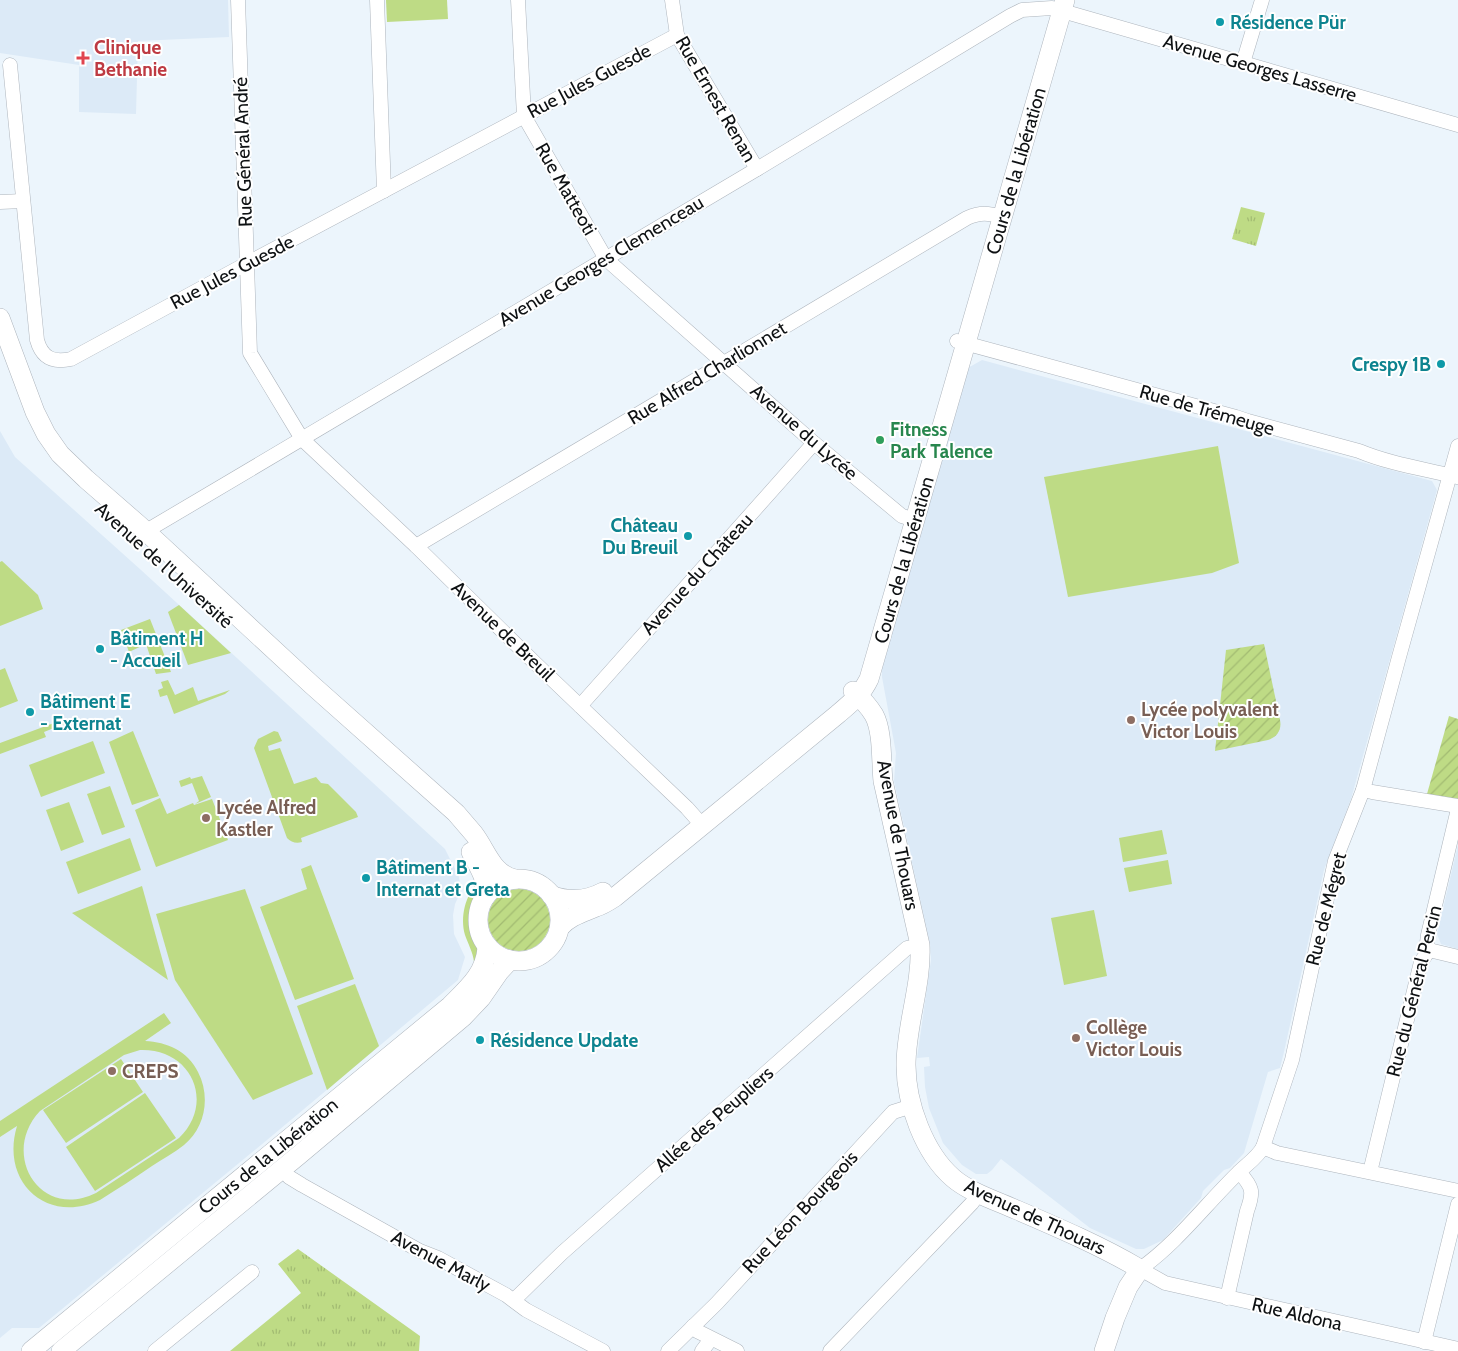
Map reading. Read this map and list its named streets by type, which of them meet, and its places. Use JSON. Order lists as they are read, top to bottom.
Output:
{
  "streets": {
    "main road": ["Cours de la Libération", "Avenue de l'Université", "Avenue de Thouars"],
    "street": [
      "Avenue Georges Lasserre",
      "Rue Jules Guesde",
      "Rue Ernest Renan",
      "Rue Général André",
      "Rue Matteoti",
      "Avenue Georges Clemenceau",
      "Rue Alfred Charlionnet",
      "Rue de Trémeuge",
      "Avenue du Lycée",
      "Avenue du Château",
      "Avenue de Breuil",
      "Rue de Mégret",
      "Rue du Général Percin",
      "Allée des Peupliers",
      "Rue Léon Bourgeois",
      "Avenue Marly",
      "Rue Aldona"
    ]
  },
  "crossings": [
    ["Avenue Georges Lasserre", "Cours de la Libération"],
    ["Avenue Georges Lasserre", "Avenue Georges Clemenceau"],
    ["Rue Jules Guesde", "Rue Ernest Renan"],
    ["Rue Jules Guesde", "Rue Général André"],
    ["Rue Jules Guesde", "Rue Matteoti"],
    ["Rue Ernest Renan", "Avenue Georges Clemenceau"],
    ["Rue Général André", "Avenue Georges Clemenceau"],
    ["Rue Général André", "Avenue de Breuil"],
    ["Cours de la Libération", "Avenue Georges Clemenceau"],
    ["Cours de la Libération", "Rue Alfred Charlionnet"],
    ["Cours de la Libération", "Rue de Trémeuge"],
    ["Cours de la Libération", "Avenue du Lycée"],
    ["Cours de la Libération", "Avenue de l'Université"],
    ["Cours de la Libération", "Avenue de Breuil"],
    ["Cours de la Libération", "Avenue de Thouars"],
    ["Cours de la Libération", "Avenue Marly"],
    ["Rue Matteoti", "Avenue Georges Clemenceau"],
    ["Rue Matteoti", "Avenue du Lycée"],
    ["Avenue Georges Clemenceau", "Avenue du Lycée"],
    ["Avenue Georges Clemenceau", "Avenue de l'Université"],
    ["Avenue Georges Clemenceau", "Avenue de Breuil"],
    ["Rue Alfred Charlionnet", "Avenue du Lycée"],
    ["Rue Alfred Charlionnet", "Avenue de Breuil"],
    ["Rue de Trémeuge", "Rue de Mégret"],
    ["Avenue du Lycée", "Avenue du Château"],
    ["Avenue du Château", "Avenue de Breuil"],
    ["Avenue de Thouars", "Rue de Mégret"],
    ["Avenue de Thouars", "Allée des Peupliers"],
    ["Avenue de Thouars", "Rue Léon Bourgeois"],
    ["Avenue de Thouars", "Rue Aldona"],
    ["Rue de Mégret", "Rue Aldona"],
    ["Allée des Peupliers", "Avenue Marly"]
  ],
  "places": {
    "other": [
      "Résidence Pür",
      "Crespy 1B",
      "Fitness Park Talence",
      "Château Du Breuil",
      "Bâtiment H - Accueil",
      "Bâtiment E - Externat",
      "Lycée polyvalent Victor Louis",
      "Lycée Alfred Kastler",
      "Bâtiment B - Internat et Greta",
      "Collège Victor Louis",
      "Résidence Update",
      "CREPS"
    ],
    "health": ["Clinique Bethanie"]
  }
}
